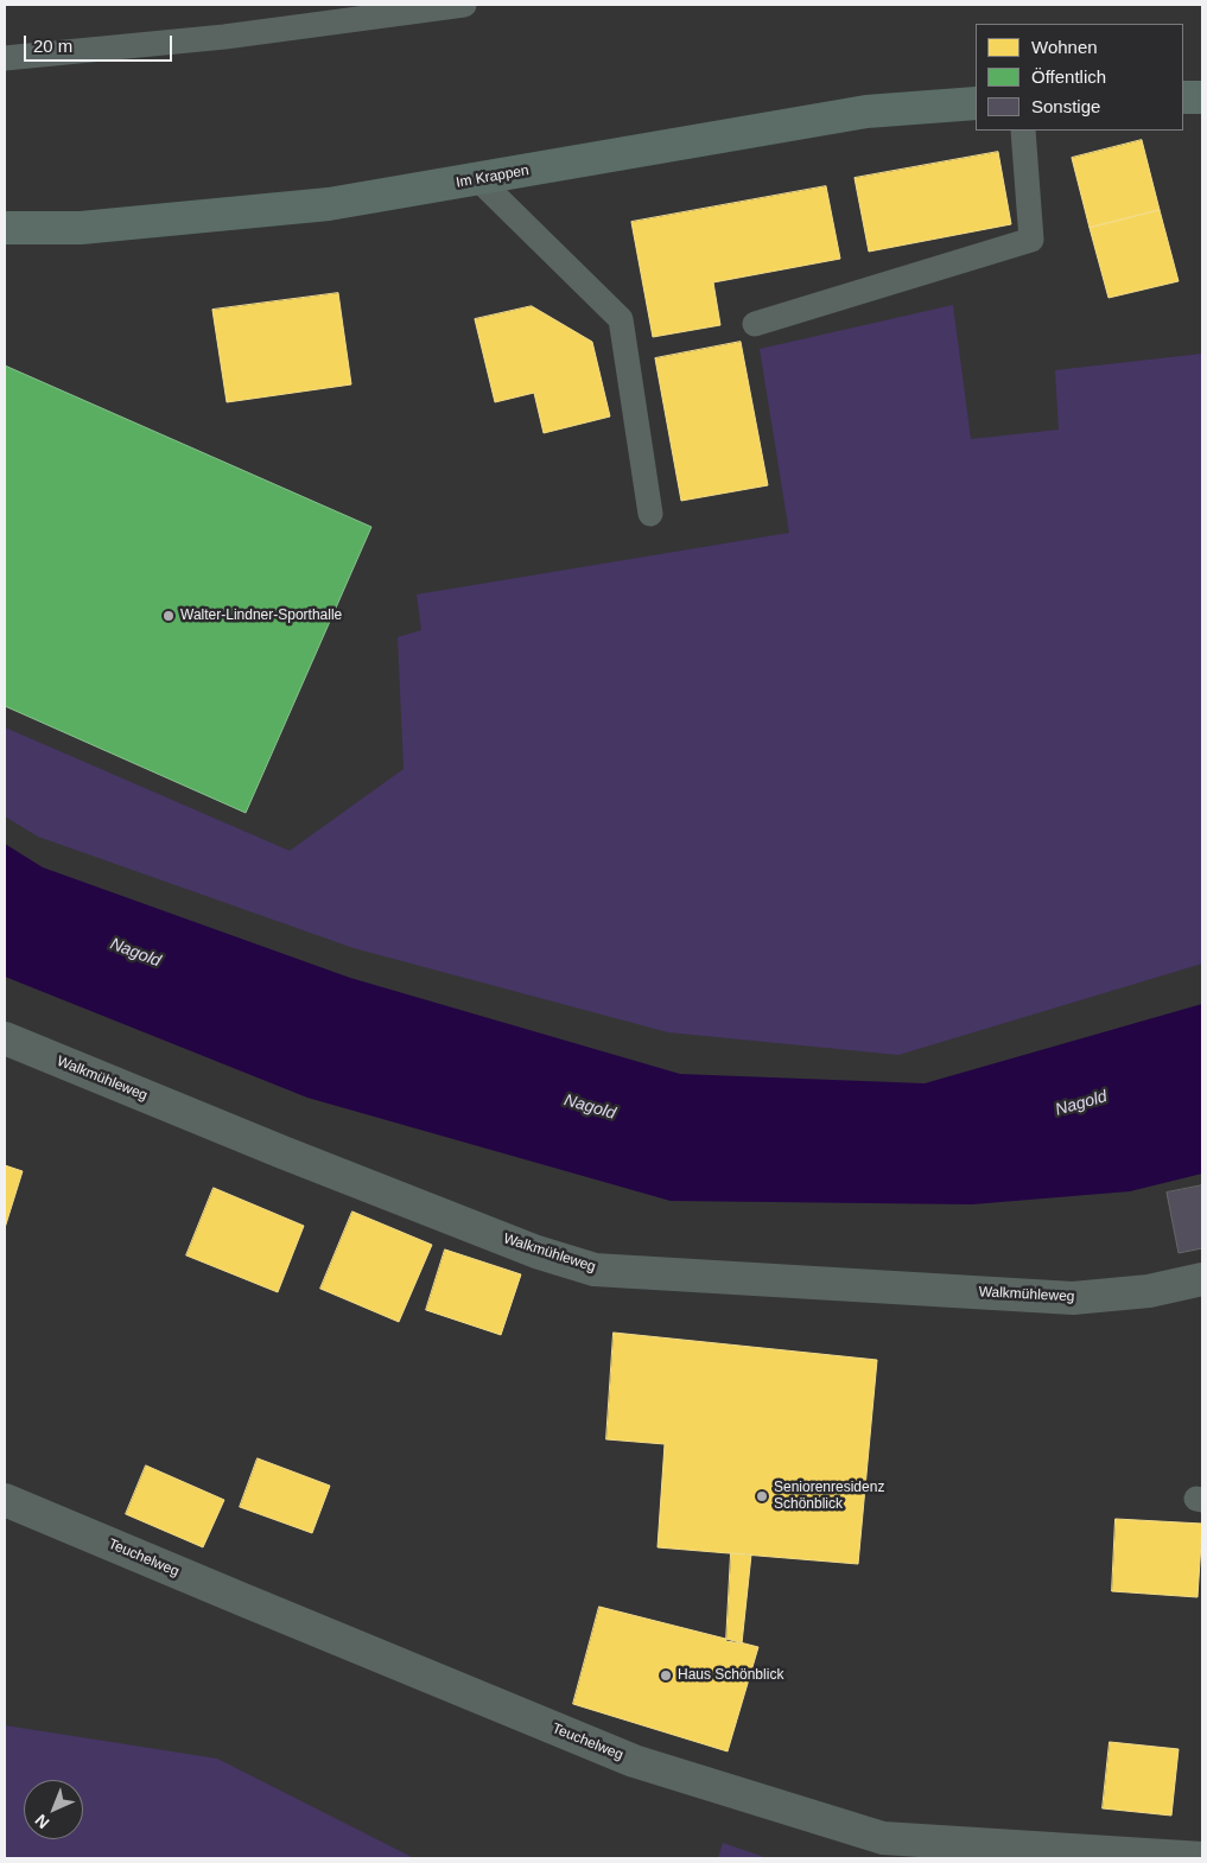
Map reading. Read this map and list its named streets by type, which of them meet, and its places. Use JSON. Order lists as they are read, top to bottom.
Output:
{
  "streets": {
    "main road": ["Im Krappen"],
    "street": ["Walkmühleweg", "Teuchelweg"]
  },
  "water": ["Nagold"],
  "places": ["Walter-Lindner-Sporthalle", "Seniorenresidenz Schönblick", "Haus Schönblick"],
  "legend": ["Wohnen", "Öffentlich", "Sonstige"],
  "scale_bar": "20 m",
  "north": "bottom left"
}
